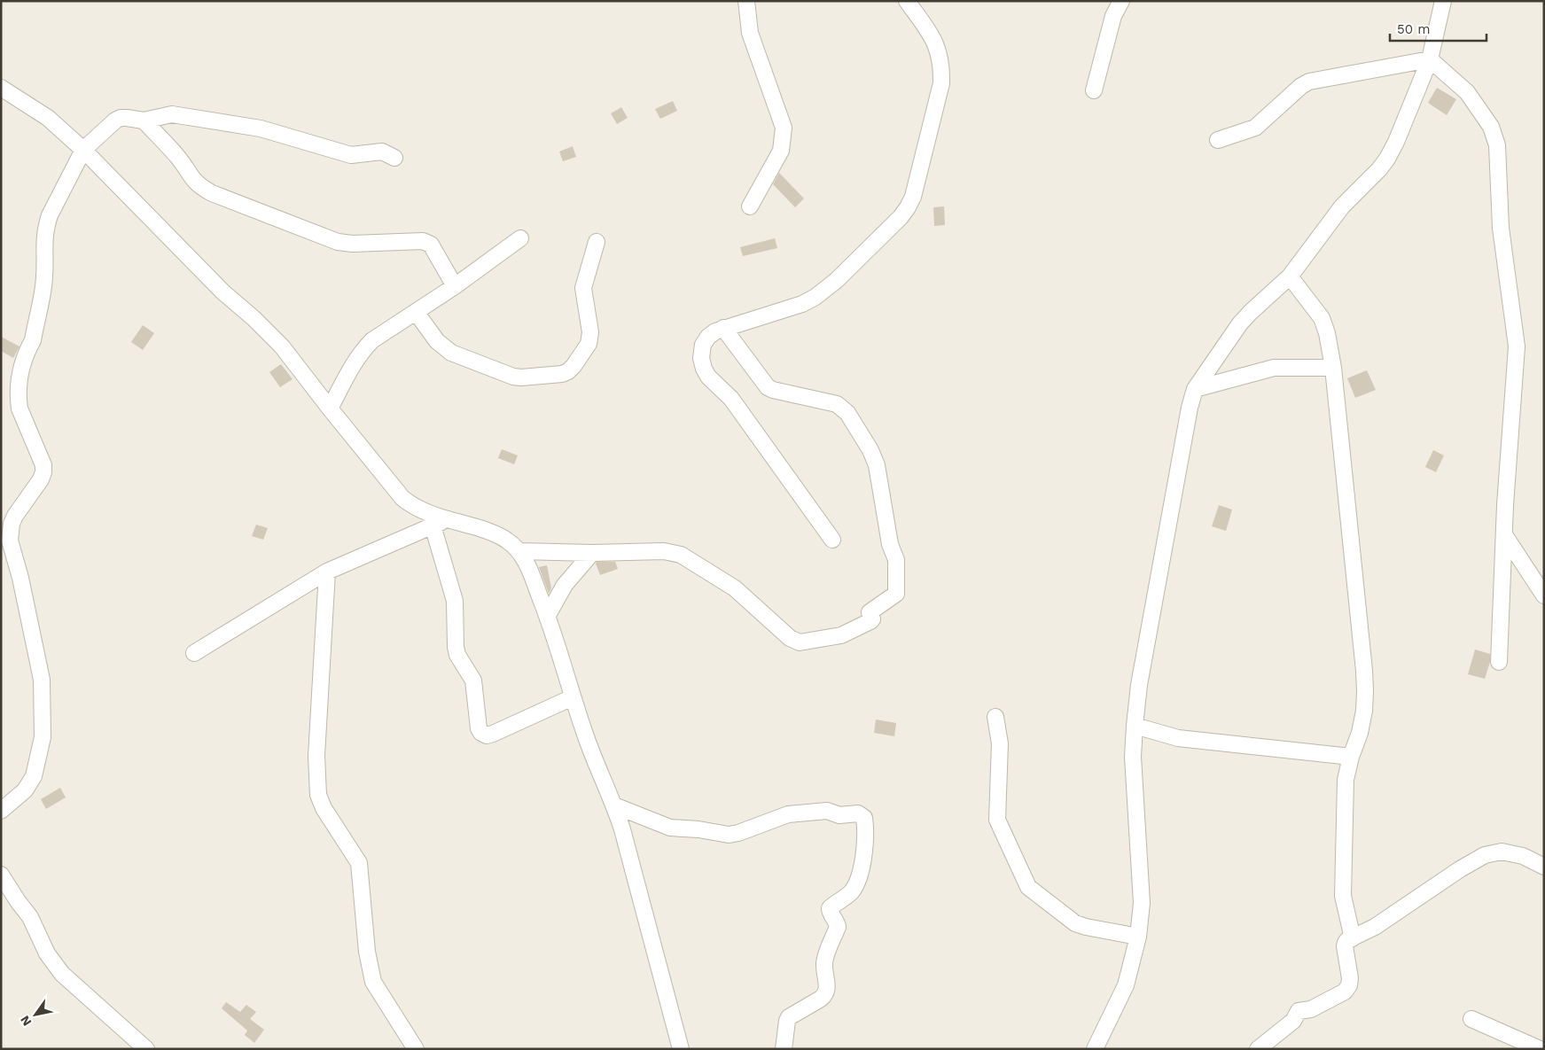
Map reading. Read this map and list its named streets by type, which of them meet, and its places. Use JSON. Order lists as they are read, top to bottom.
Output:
{
  "scale_bar": "50 m",
  "north": "bottom left"
}
